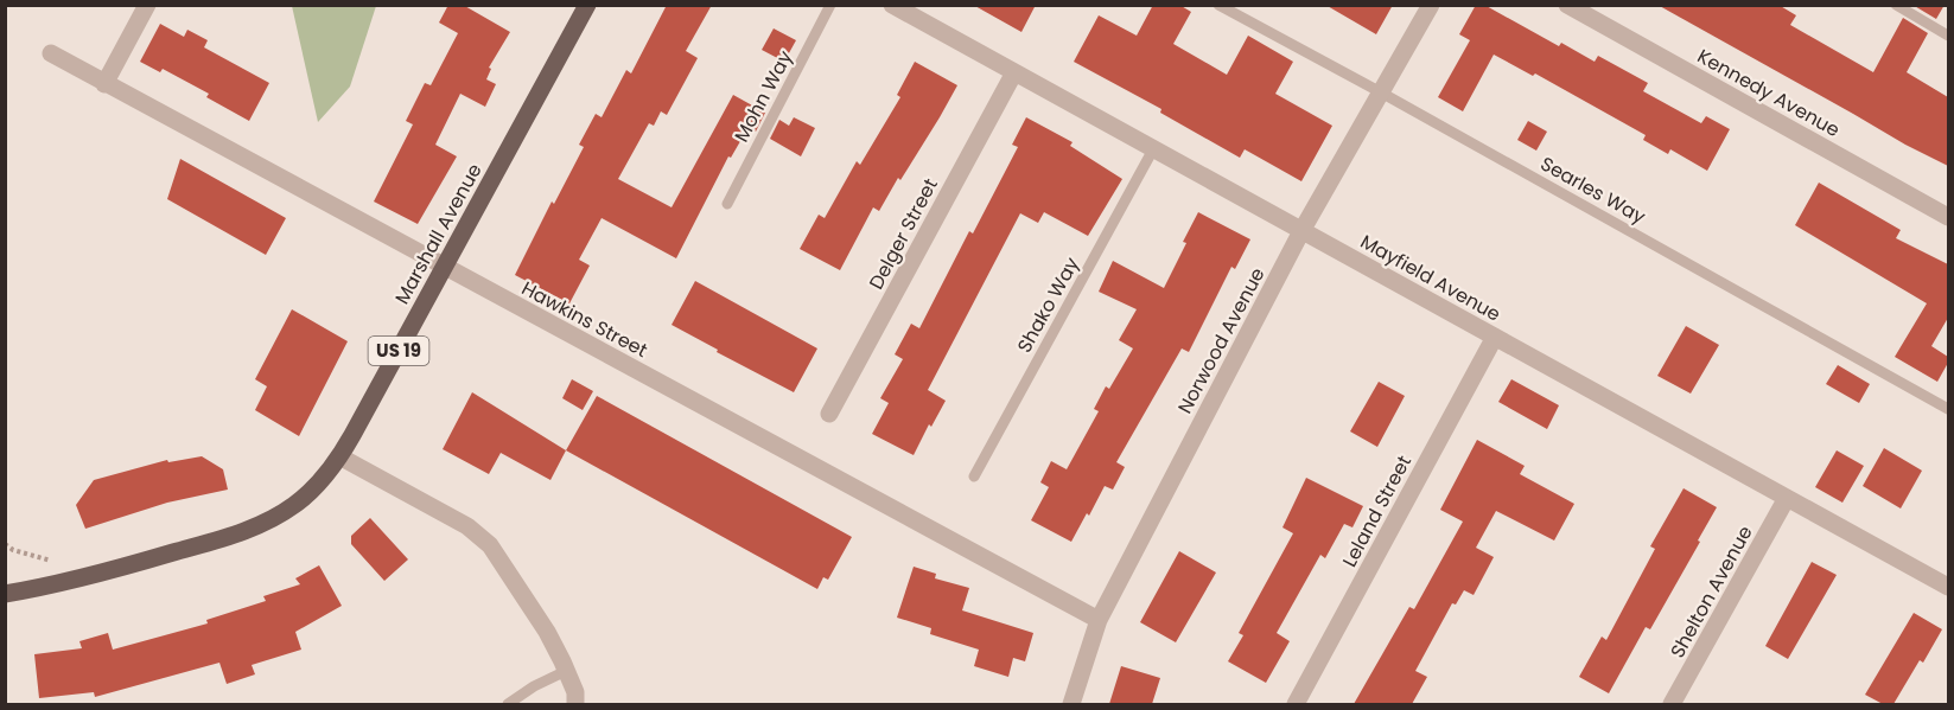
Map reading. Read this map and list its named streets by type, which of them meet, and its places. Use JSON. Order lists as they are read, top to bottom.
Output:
{
  "streets": {
    "main road": ["Marshall Avenue", "US 19"],
    "street": [
      "Kennedy Avenue",
      "Delger Street",
      "Mayfield Avenue",
      "Hawkins Street",
      "Norwood Avenue",
      "Leland Street",
      "Shelton Avenue"
    ],
    "lane": ["Mohn Way", "Searles Way", "Shako Way"]
  },
  "crossings": [
    ["Searles Way", "Norwood Avenue"],
    ["Marshall Avenue", "Hawkins Street"],
    ["Delger Street", "Mayfield Avenue"],
    ["Mayfield Avenue", "Shako Way"],
    ["Mayfield Avenue", "Norwood Avenue"],
    ["Mayfield Avenue", "Leland Street"],
    ["Mayfield Avenue", "Shelton Avenue"],
    ["Hawkins Street", "Norwood Avenue"]
  ]
}
